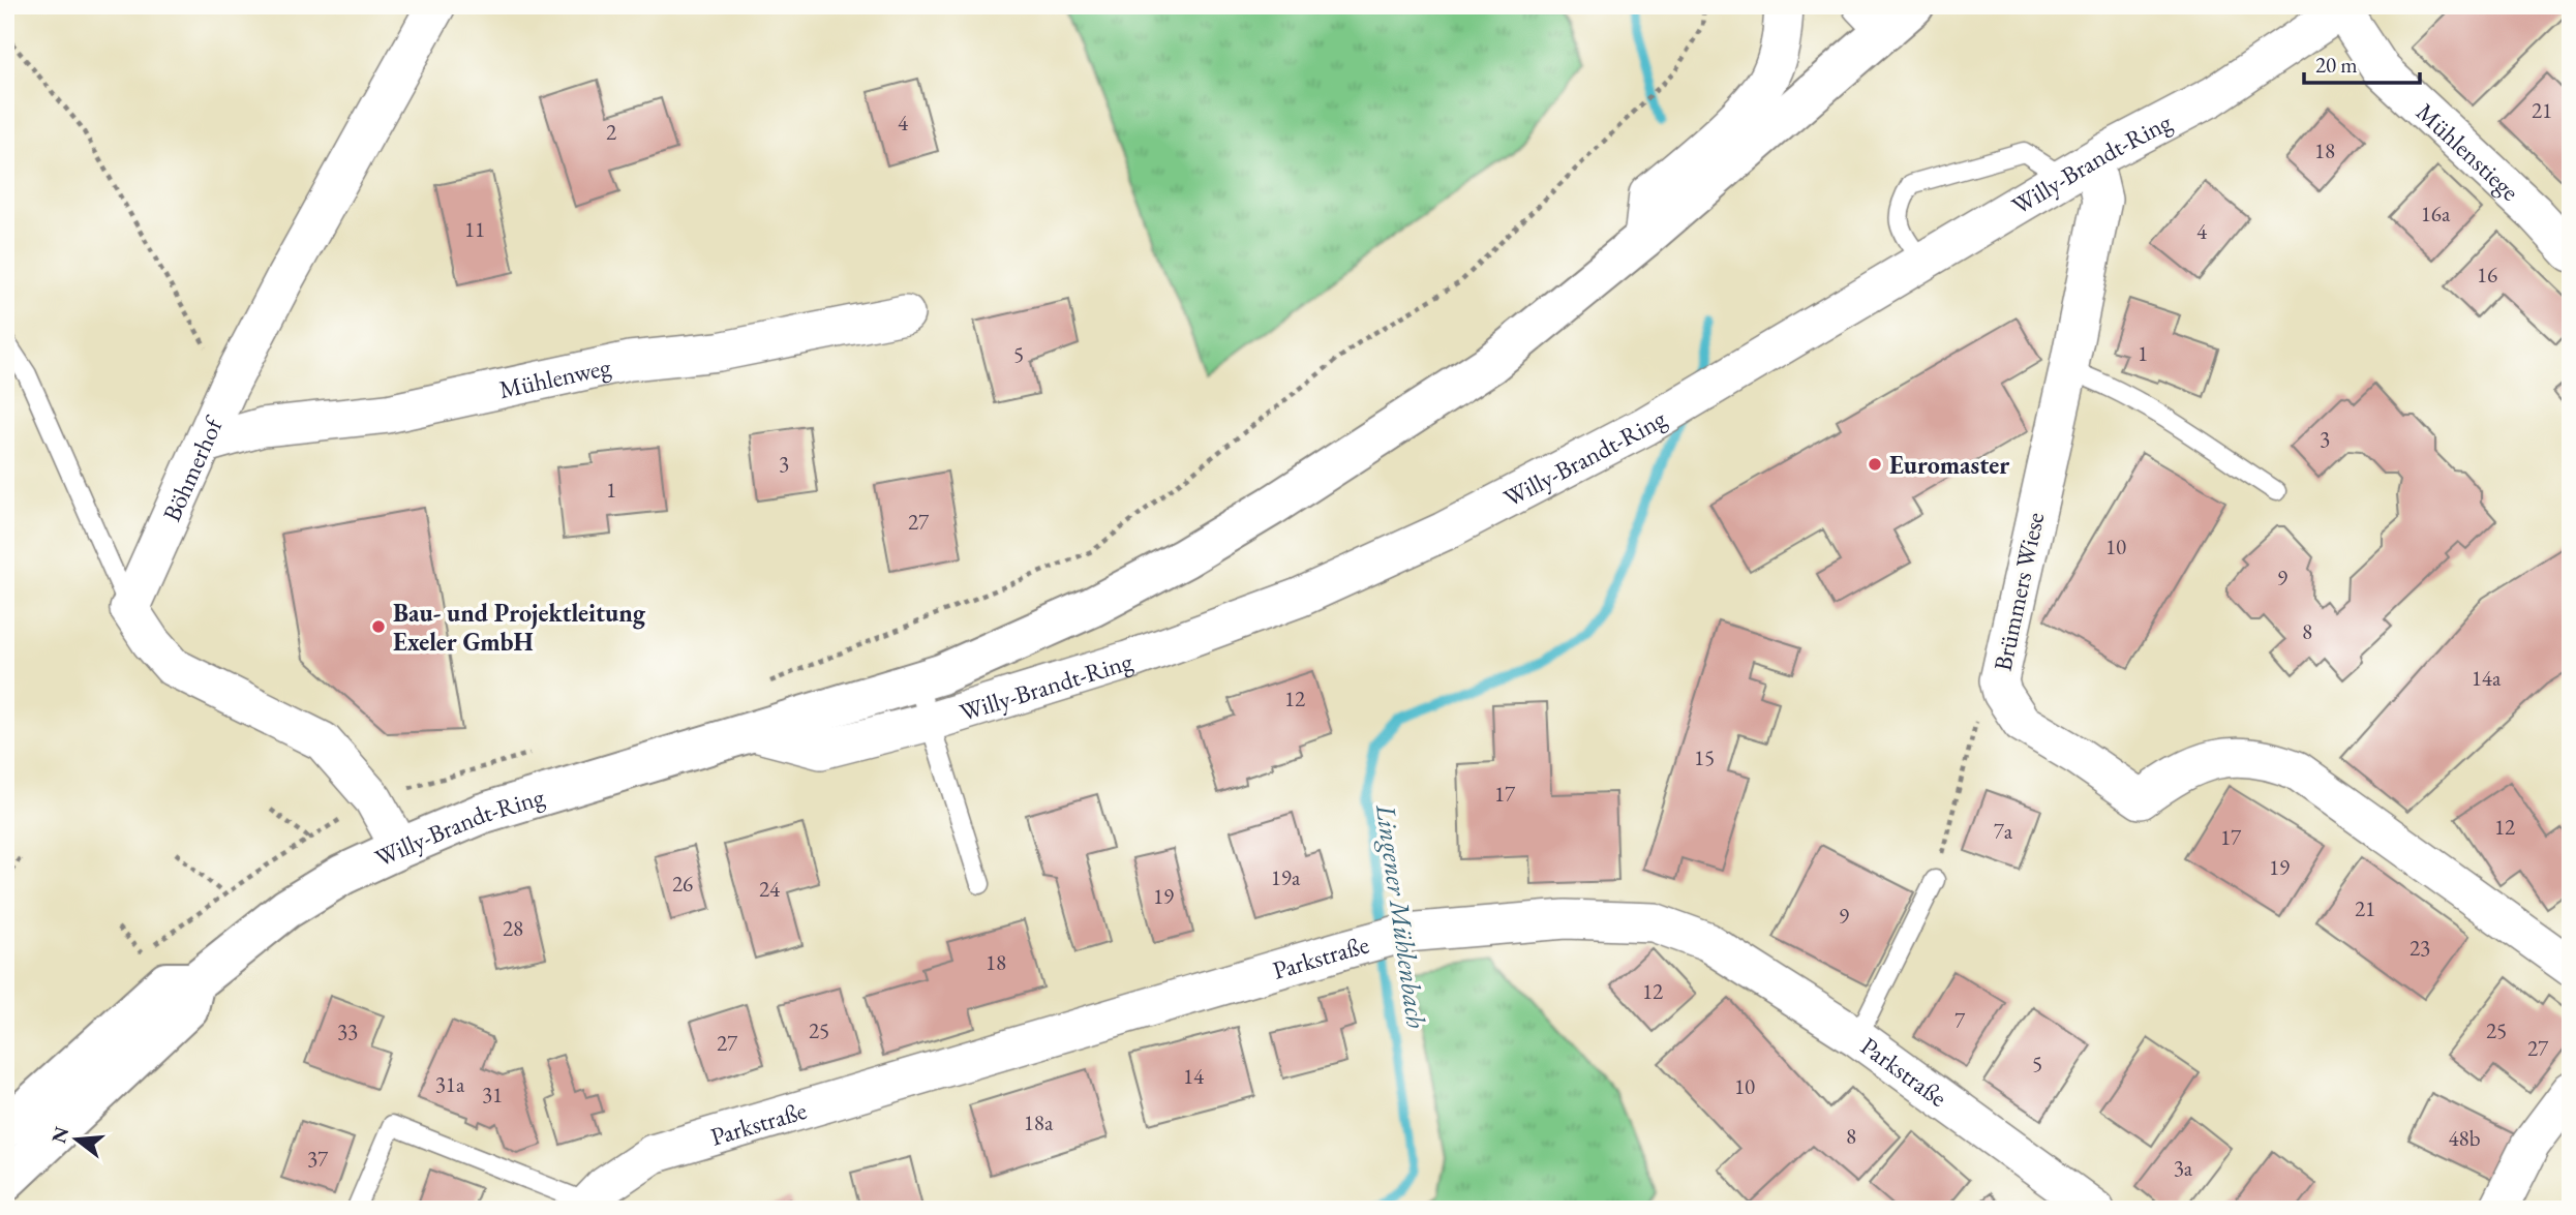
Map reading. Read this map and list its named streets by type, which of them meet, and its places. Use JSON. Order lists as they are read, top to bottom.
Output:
{
  "streets": {
    "main road": ["Willy-Brandt-Ring"],
    "street": [
      "Mühlenstiege",
      "Mühlenweg",
      "Böhmerhof",
      "Brümmers Wiese",
      "Parkstraße"
    ]
  },
  "crossings": [
    ["Mühlenstiege", "Willy-Brandt-Ring"],
    ["Willy-Brandt-Ring", "Brümmers Wiese"],
    ["Mühlenweg", "Böhmerhof"]
  ],
  "water": ["Lingener Mühlenbach"],
  "places": ["Euromaster", "Bau- und Projektleitung Exeler GmbH"],
  "house_numbers": [
    "21",
    "4",
    "2",
    "18",
    "16a",
    "11",
    "4",
    "16",
    "1",
    "5",
    "3",
    "3",
    "1",
    "27",
    "10",
    "9",
    "8",
    "14a",
    "12",
    "15",
    "17",
    "12",
    "7a",
    "17",
    "19",
    "19a",
    "26",
    "24",
    "19",
    "21",
    "9",
    "28",
    "23",
    "18",
    "12",
    "7",
    "25",
    "25",
    "33",
    "27",
    "27",
    "5",
    "14",
    "31a",
    "10",
    "31",
    "18a",
    "8",
    "48b",
    "37",
    "3a"
  ],
  "scale_bar": "20 m",
  "north": "left"
}
